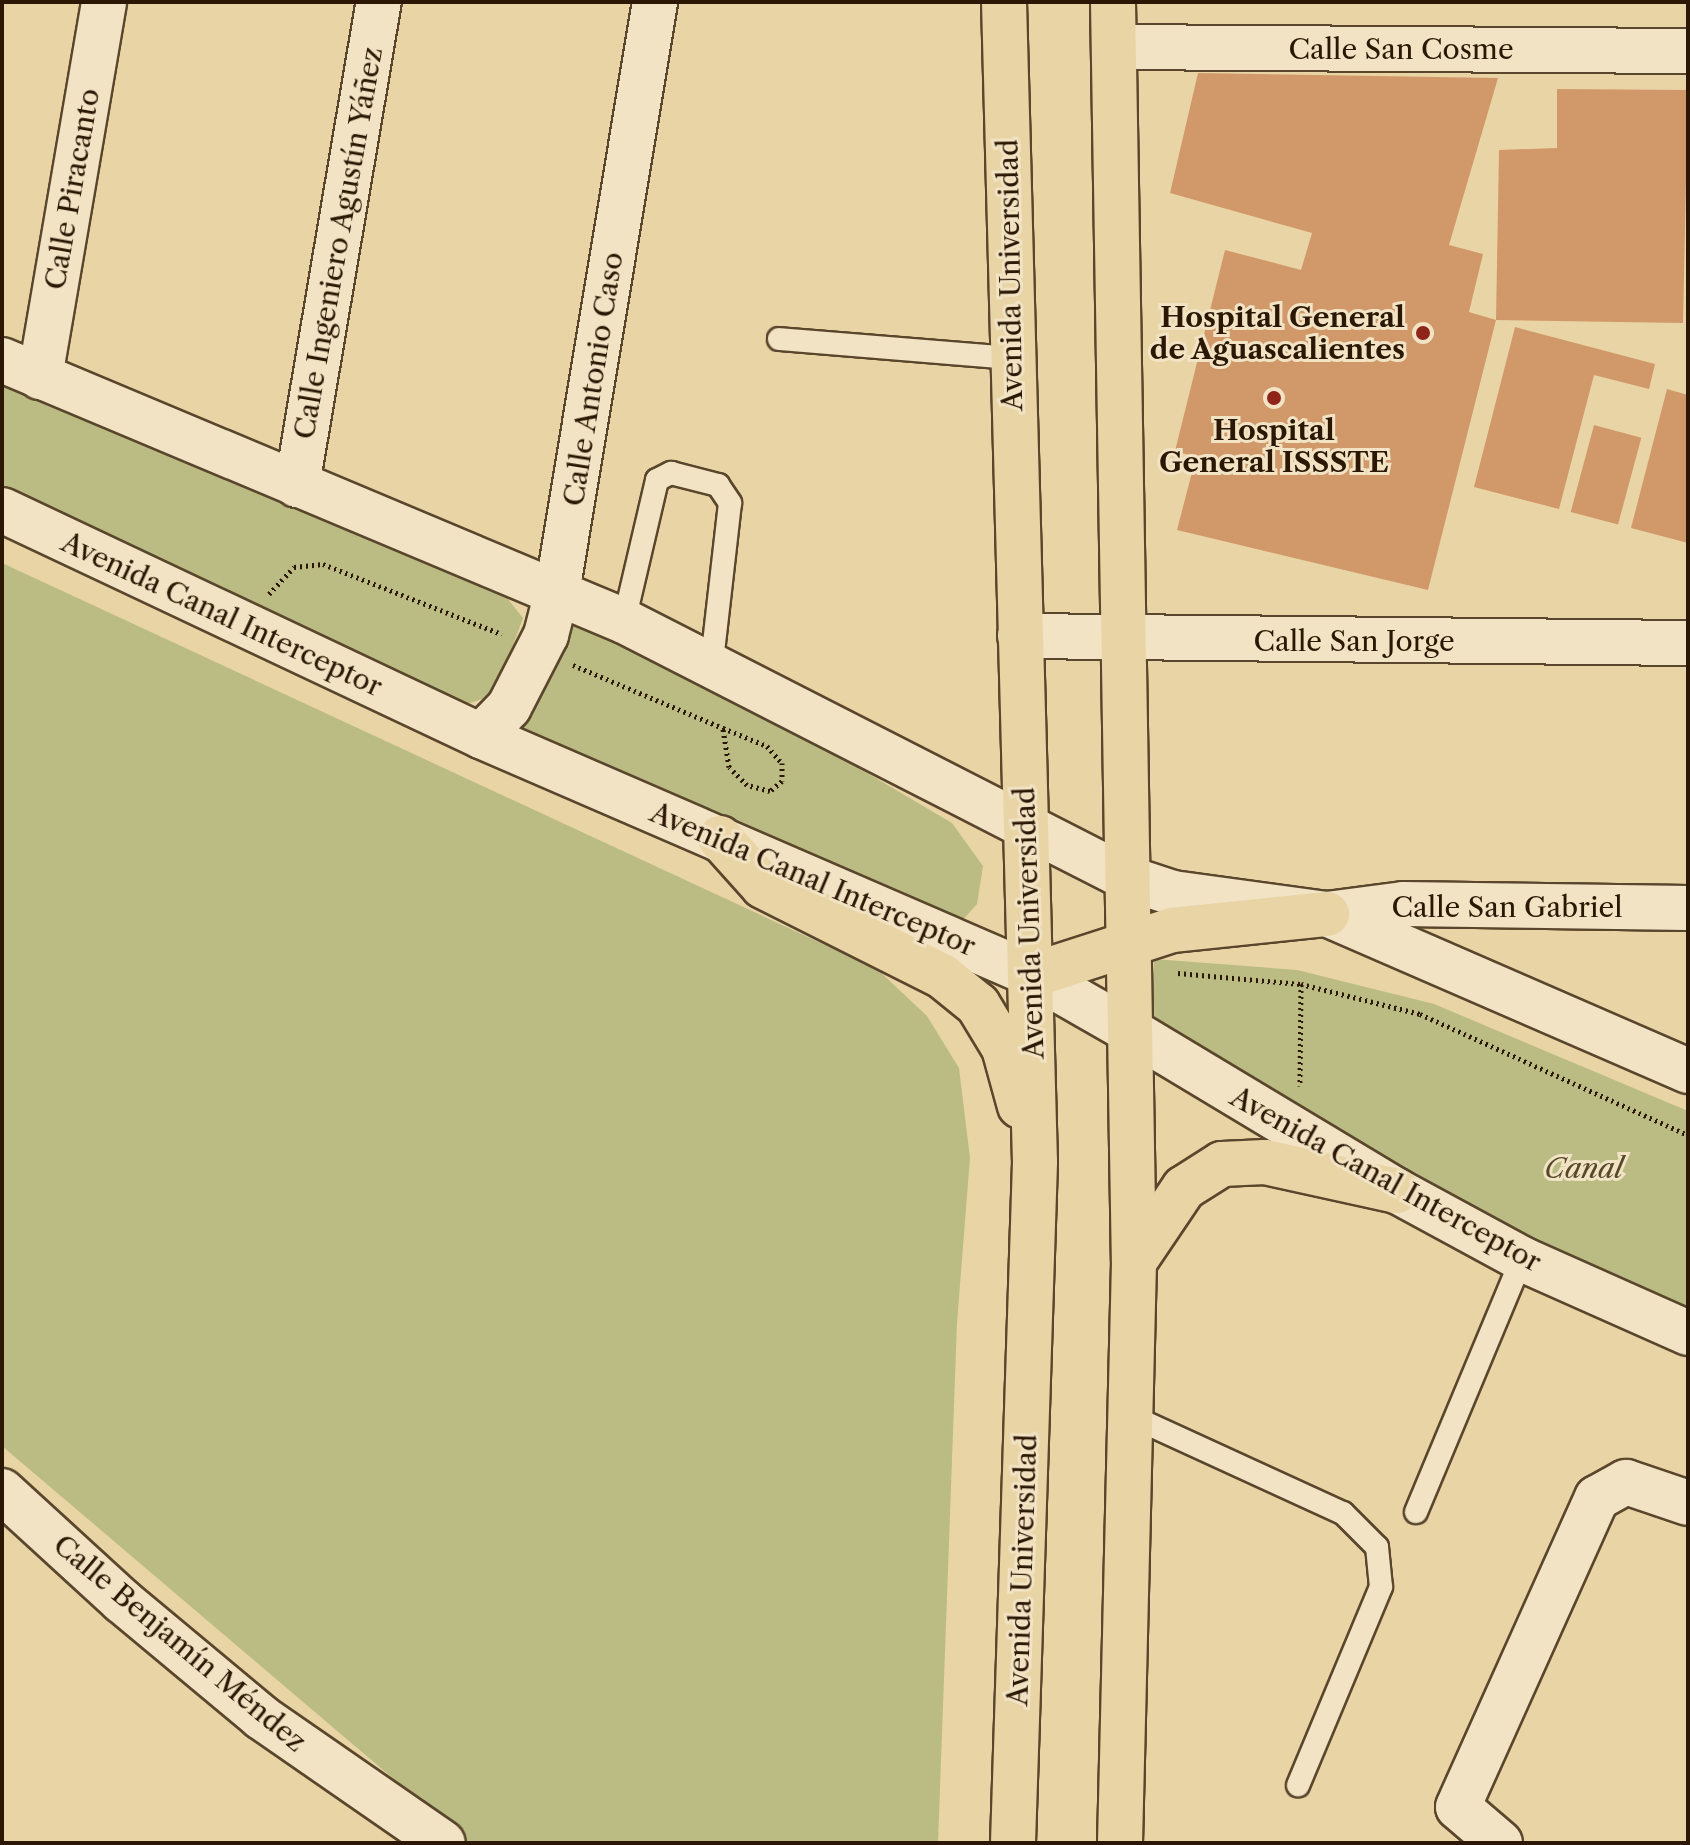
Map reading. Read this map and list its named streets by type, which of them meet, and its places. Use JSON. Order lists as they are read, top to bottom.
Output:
{
  "streets": {
    "main road": ["Avenida Universidad"],
    "street": [
      "Calle San Cosme",
      "Calle Piracanto",
      "Calle Ingeniero Agustín Yáñez",
      "Calle Antonio Caso",
      "Avenida Canal Interceptor",
      "Calle San Jorge",
      "Calle San Gabriel",
      "Calle Benjamín Méndez"
    ]
  },
  "crossings": [
    ["Avenida Universidad", "Avenida Canal Interceptor"],
    ["Avenida Universidad", "Calle San Jorge"],
    ["Calle Antonio Caso", "Avenida Canal Interceptor"]
  ],
  "parks": ["Canal"],
  "places": ["Hospital General de Aguascalientes", "Hospital General ISSSTE"]
}
